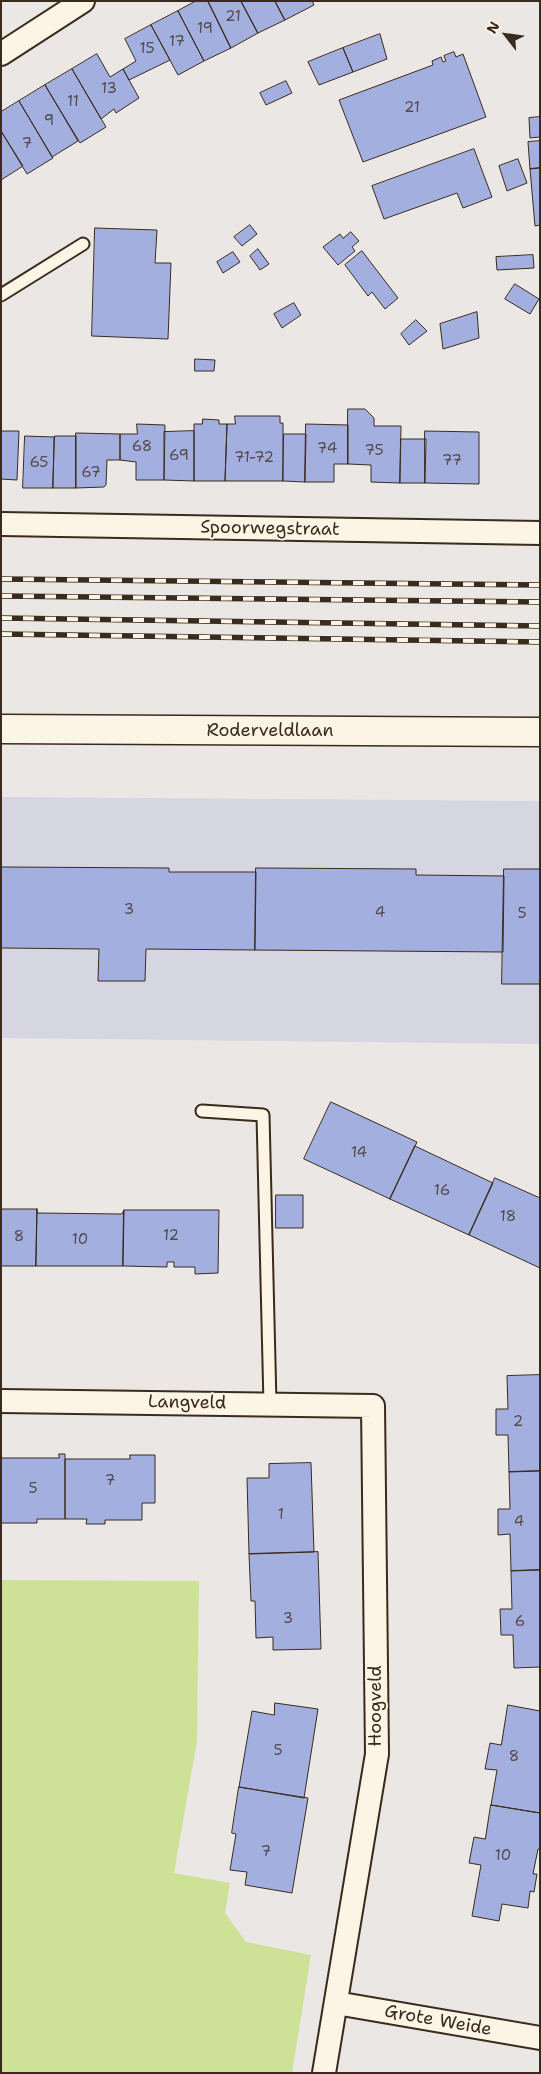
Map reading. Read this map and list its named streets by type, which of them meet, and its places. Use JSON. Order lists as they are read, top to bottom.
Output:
{
  "streets": {
    "street": [
      "Spoorwegstraat",
      "Roderveldlaan",
      "Langveld",
      "Hoogveld",
      "Grote Weide"
    ]
  },
  "crossings": [
    ["Langveld", "Hoogveld"],
    ["Hoogveld", "Grote Weide"]
  ],
  "house_numbers": [
    "21",
    "19",
    "17",
    "15",
    "13",
    "11",
    "21",
    "9",
    "7",
    "68",
    "74",
    "75",
    "69",
    "71-72",
    "77",
    "65",
    "67",
    "3",
    "4",
    "5",
    "14",
    "16",
    "18",
    "12",
    "8",
    "10",
    "2",
    "7",
    "5",
    "1",
    "4",
    "3",
    "6",
    "5",
    "8",
    "7",
    "10"
  ],
  "north": "top left"
}
